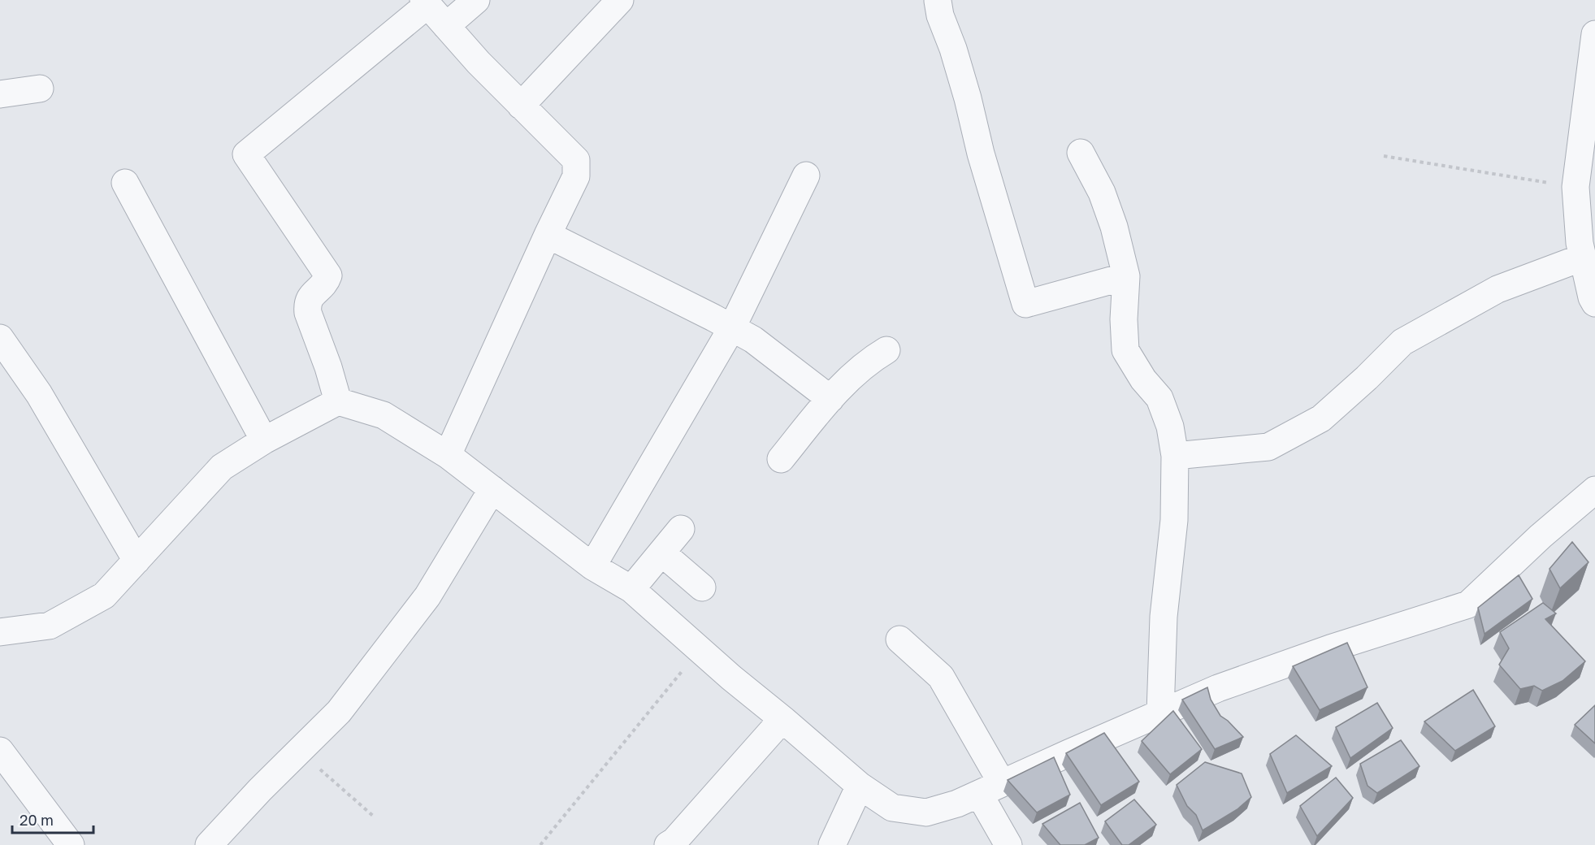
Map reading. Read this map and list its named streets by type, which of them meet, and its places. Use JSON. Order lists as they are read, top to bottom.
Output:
{
  "scale_bar": "20 m"
}
